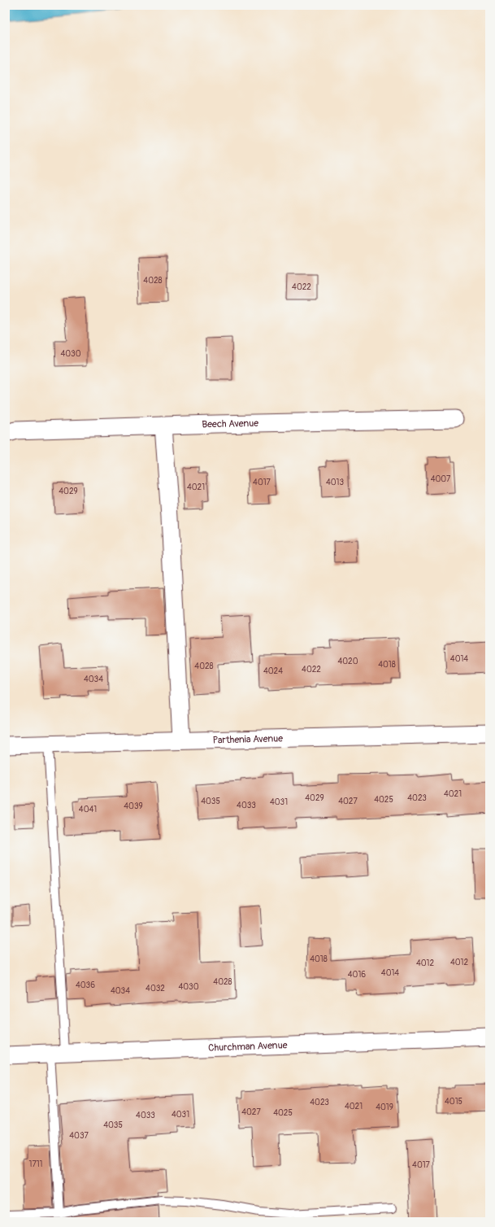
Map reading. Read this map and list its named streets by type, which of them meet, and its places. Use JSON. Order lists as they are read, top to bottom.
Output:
{
  "streets": {
    "street": ["Beech Avenue", "Parthenia Avenue", "Churchman Avenue"]
  },
  "house_numbers": [
    "4028",
    "4022",
    "4030",
    "4007",
    "4017",
    "4013",
    "4021",
    "4029",
    "4014",
    "4020",
    "4018",
    "4028",
    "4022",
    "4024",
    "4034",
    "4021",
    "4029",
    "4023",
    "4025",
    "4035",
    "4027",
    "4031",
    "4033",
    "4039",
    "4041",
    "4018",
    "4012",
    "4012",
    "4014",
    "4016",
    "4028",
    "4036",
    "4030",
    "4032",
    "4034",
    "4015",
    "4023",
    "4021",
    "4019",
    "4027",
    "4025",
    "4031",
    "4033",
    "4035",
    "4037",
    "1711",
    "4017"
  ]
}
